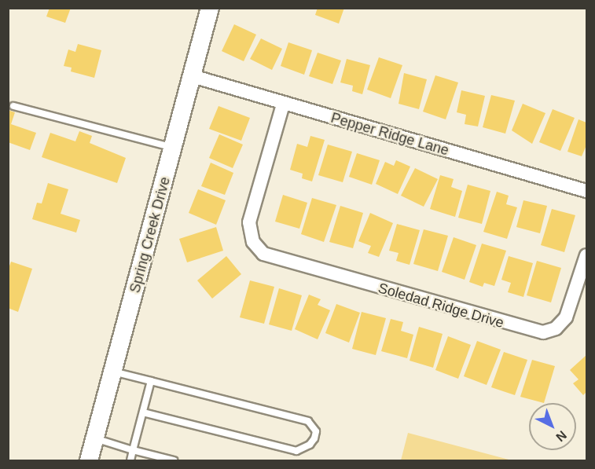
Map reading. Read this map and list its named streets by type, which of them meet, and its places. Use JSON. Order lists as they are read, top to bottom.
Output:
{
  "streets": {
    "street": ["Pepper Ridge Lane", "Spring Creek Drive", "Soledad Ridge Drive"]
  },
  "crossings": [
    ["Pepper Ridge Lane", "Spring Creek Drive"],
    ["Pepper Ridge Lane", "Soledad Ridge Drive"]
  ],
  "north": "bottom right"
}
